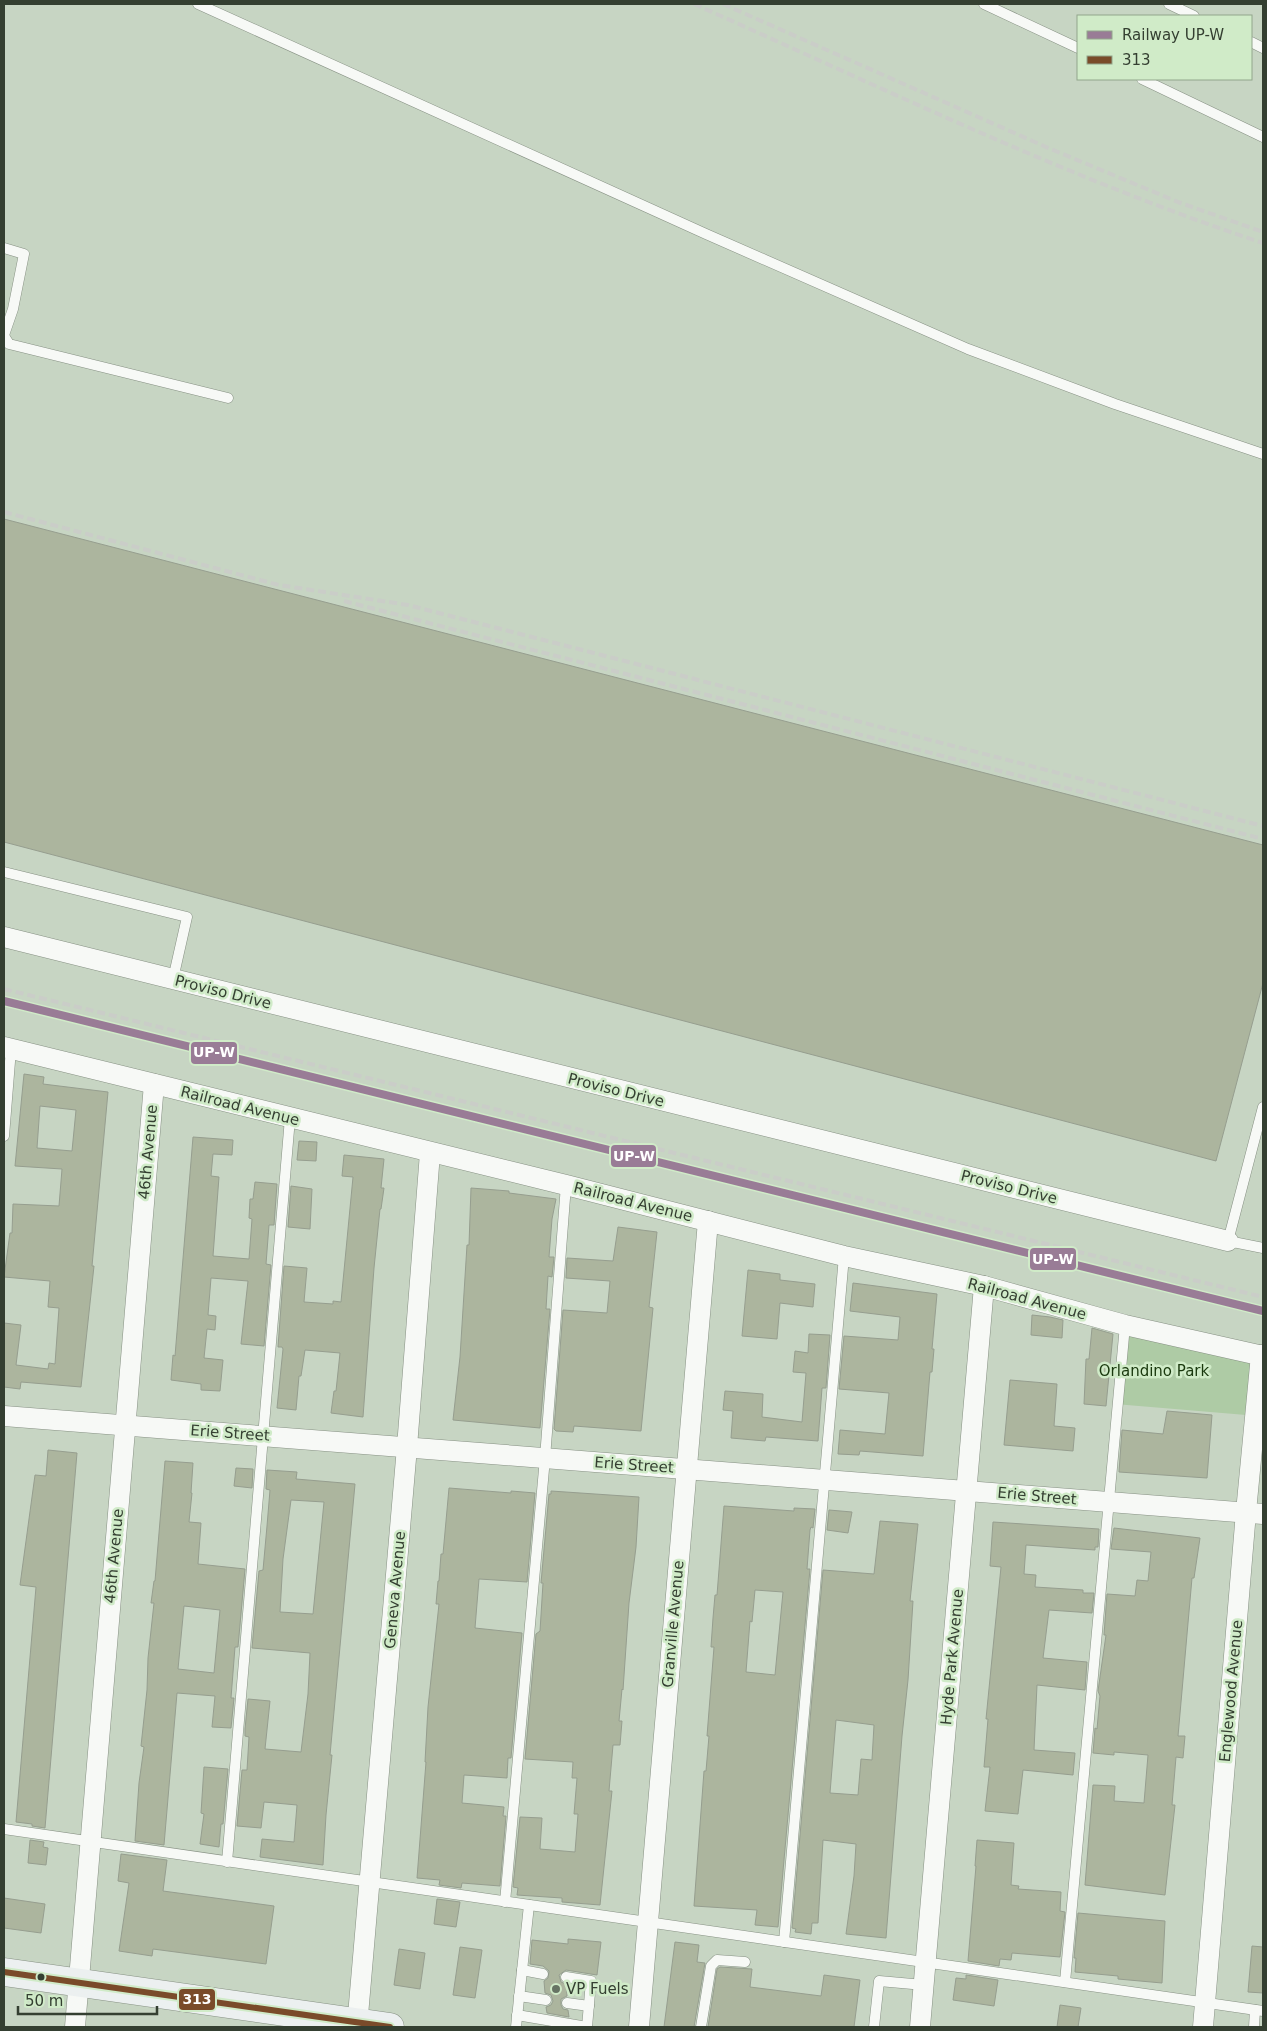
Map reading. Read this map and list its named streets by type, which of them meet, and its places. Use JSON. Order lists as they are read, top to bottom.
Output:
{
  "streets": {
    "street": [
      "Proviso Drive",
      "Railroad Avenue",
      "46th Avenue",
      "Erie Street",
      "Geneva Avenue",
      "Granville Avenue",
      "Hyde Park Avenue",
      "Englewood Avenue"
    ]
  },
  "crossings": [
    ["Railroad Avenue", "46th Avenue"],
    ["Railroad Avenue", "Geneva Avenue"],
    ["Railroad Avenue", "Granville Avenue"],
    ["Railroad Avenue", "Hyde Park Avenue"],
    ["Railroad Avenue", "Englewood Avenue"],
    ["46th Avenue", "Erie Street"],
    ["Erie Street", "Geneva Avenue"],
    ["Erie Street", "Granville Avenue"],
    ["Erie Street", "Hyde Park Avenue"],
    ["Erie Street", "Englewood Avenue"]
  ],
  "parks": ["Orlandino Park"],
  "places": ["VP Fuels"],
  "lines": ["rail line UP-W", "transit line 313"],
  "legend": ["Railway UP-W", "313"],
  "scale_bar": "50 m"
}
